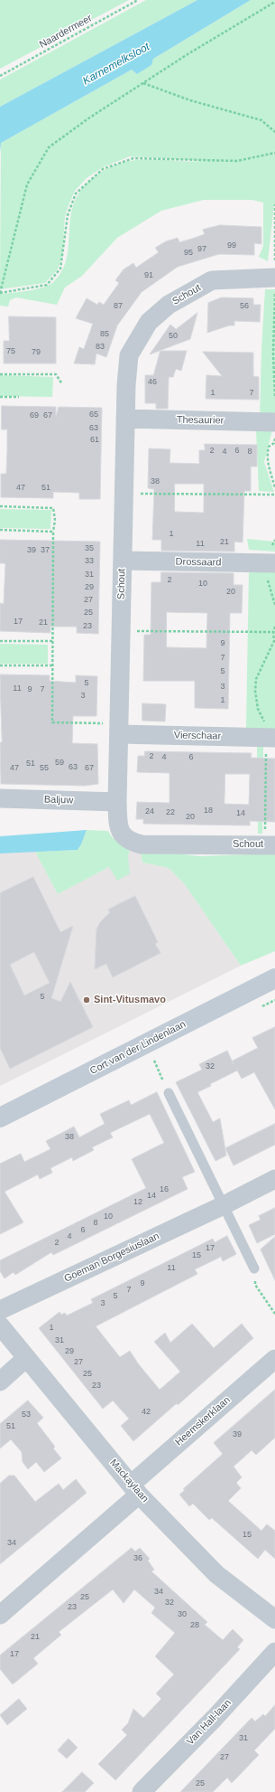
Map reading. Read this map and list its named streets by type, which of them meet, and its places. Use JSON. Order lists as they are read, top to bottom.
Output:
{
  "streets": {
    "main road": ["Cort van der Lindenlaan"],
    "street": [
      "Schout",
      "Thesaurier",
      "Drossaard",
      "Vierschaar",
      "Baljuw",
      "Goeman Borgesiuslaan",
      "Heemskerklaan",
      "Mackaylaan",
      "Van Hall-laan"
    ],
    "path": ["Naardermeer"]
  },
  "crossings": [
    ["Schout", "Thesaurier"],
    ["Schout", "Drossaard"],
    ["Schout", "Vierschaar"],
    ["Schout", "Baljuw"],
    ["Heemskerklaan", "Mackaylaan"]
  ],
  "water": ["Karnemelksloot"],
  "places": ["Sint-Vitusmavo"],
  "house_numbers": [
    "99",
    "97",
    "95",
    "91",
    "87",
    "56",
    "85",
    "50",
    "83",
    "75",
    "79",
    "46",
    "1",
    "7",
    "65",
    "69",
    "67",
    "63",
    "61",
    "2",
    "6",
    "4",
    "8",
    "38",
    "47",
    "51",
    "1",
    "21",
    "11",
    "35",
    "39",
    "37",
    "33",
    "31",
    "2",
    "10",
    "29",
    "20",
    "27",
    "25",
    "17",
    "21",
    "23",
    "9",
    "7",
    "5",
    "5",
    "3",
    "11",
    "9",
    "7",
    "3",
    "1",
    "2",
    "4",
    "6",
    "59",
    "51",
    "63",
    "47",
    "55",
    "67",
    "18",
    "24",
    "22",
    "14",
    "20",
    "5",
    "32",
    "38",
    "16",
    "14",
    "12",
    "10",
    "8",
    "6",
    "4",
    "2",
    "17",
    "15",
    "11",
    "9",
    "7",
    "5",
    "3",
    "1",
    "31",
    "29",
    "27",
    "25",
    "23",
    "42",
    "53",
    "51",
    "39",
    "15",
    "34",
    "36",
    "34",
    "25",
    "32",
    "23",
    "30",
    "28",
    "21",
    "17",
    "31",
    "27",
    "25"
  ]
}
